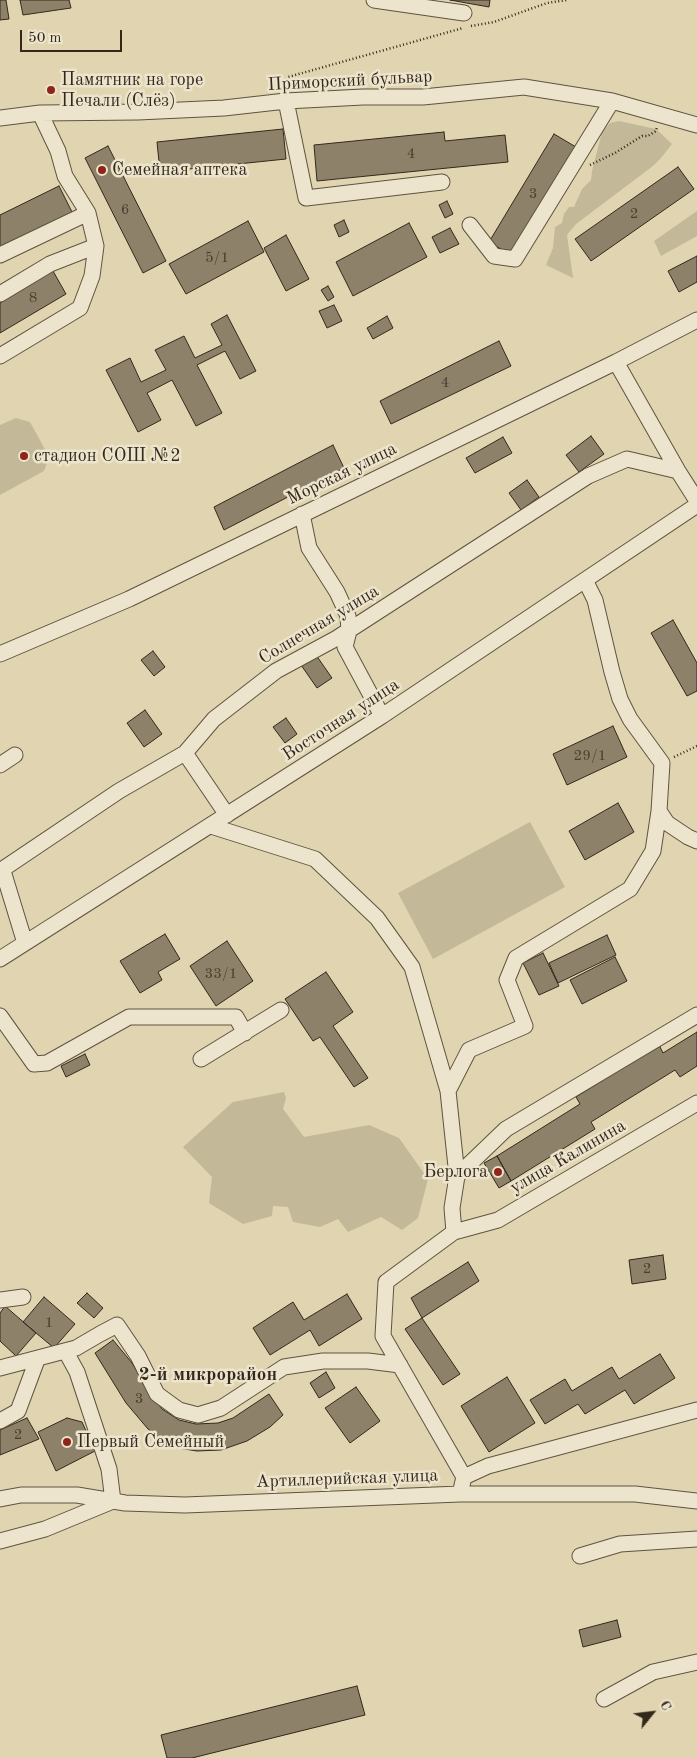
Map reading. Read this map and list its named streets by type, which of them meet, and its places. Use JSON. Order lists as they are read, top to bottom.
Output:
{
  "streets": {
    "street": [
      "Приморский бульвар",
      "Морская улица",
      "Солнечная улица",
      "Восточная улица",
      "улица Калинина",
      "Артиллерийская улица"
    ]
  },
  "districts": ["2-й микрорайон"],
  "places": [
    "Памятник на горе Печали (Слёз)",
    "Семейная аптека",
    "стадион СОШ №2",
    "Берлога",
    "Первый Семейный"
  ],
  "house_numbers": [
    "4",
    "3",
    "6",
    "2",
    "5/1",
    "8",
    "4",
    "29/1",
    "33/1",
    "2",
    "1",
    "3",
    "2"
  ],
  "scale_bar": "50 m",
  "north": "top right"
}
